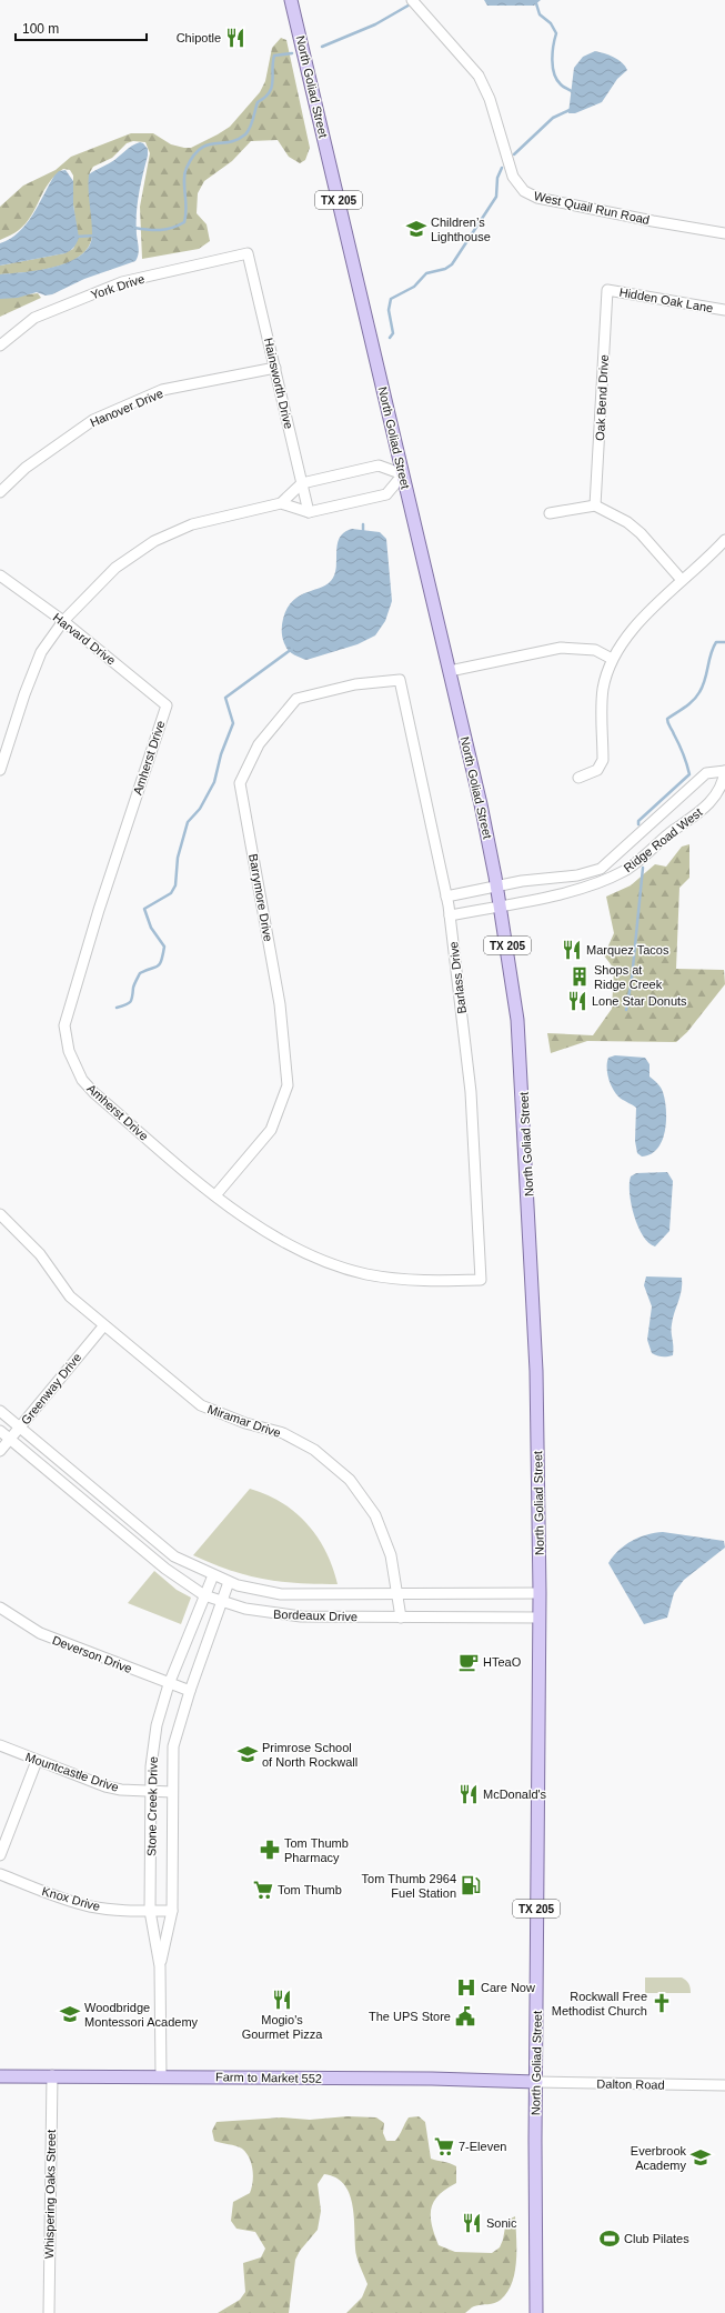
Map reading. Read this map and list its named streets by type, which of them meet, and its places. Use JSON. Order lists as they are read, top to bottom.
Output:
{
  "streets": {
    "main road": ["North Goliad Street", "TX 205", "Farm to Market 552"],
    "street": [
      "West Quail Run Road",
      "York Drive",
      "Hidden Oak Lane",
      "Hainsworth Drive",
      "Oak Bend Drive",
      "Hanover Drive",
      "Harvard Drive",
      "Amherst Drive",
      "Ridge Road West",
      "Barrymore Drive",
      "Barlass Drive",
      "Greenway Drive",
      "Miramar Drive",
      "Bordeaux Drive",
      "Deverson Drive",
      "Mountcastle Drive",
      "Stone Creek Drive",
      "Knox Drive",
      "Dalton Road",
      "Whispering Oaks Street"
    ]
  },
  "crossings": [
    ["North Goliad Street", "Ridge Road West"],
    ["North Goliad Street", "Bordeaux Drive"],
    ["North Goliad Street", "Farm to Market 552"],
    ["North Goliad Street", "Dalton Road"],
    ["York Drive", "Hainsworth Drive"],
    ["Hidden Oak Lane", "Oak Bend Drive"],
    ["Hainsworth Drive", "Hanover Drive"],
    ["Harvard Drive", "Amherst Drive"],
    ["Amherst Drive", "Barrymore Drive"],
    ["Amherst Drive", "Barlass Drive"],
    ["Ridge Road West", "Barlass Drive"],
    ["Barrymore Drive", "Barlass Drive"],
    ["Greenway Drive", "Miramar Drive"],
    ["Greenway Drive", "Bordeaux Drive"],
    ["Miramar Drive", "Bordeaux Drive"],
    ["Bordeaux Drive", "Stone Creek Drive"],
    ["Deverson Drive", "Stone Creek Drive"],
    ["Mountcastle Drive", "Stone Creek Drive"],
    ["Stone Creek Drive", "Knox Drive"],
    ["Stone Creek Drive", "Farm to Market 552"],
    ["Farm to Market 552", "Dalton Road"],
    ["Farm to Market 552", "Whispering Oaks Street"]
  ],
  "places": {
    "restaurant": [
      "Chipotle",
      "Marquez Tacos",
      "Lone Star Donuts",
      "McDonald's",
      "Mogio's Gourmet Pizza",
      "Sonic"
    ],
    "school or university": [
      "Children’s Lighthouse",
      "Primrose School of North Rockwall",
      "Woodbridge Montessori Academy",
      "Everbrook Academy"
    ],
    "building": ["Shops at Ridge Creek"],
    "cafe": ["HTeaO"],
    "pharmacy": ["Tom Thumb Pharmacy"],
    "fuel station": ["Tom Thumb 2964 Fuel Station"],
    "supermarket": ["Tom Thumb", "7-Eleven"],
    "hospital": ["Care Now"],
    "church": ["Rockwall Free Methodist Church"],
    "public building": ["The UPS Store"],
    "sports": ["Club Pilates"]
  },
  "scale_bar": "100 m"
}
